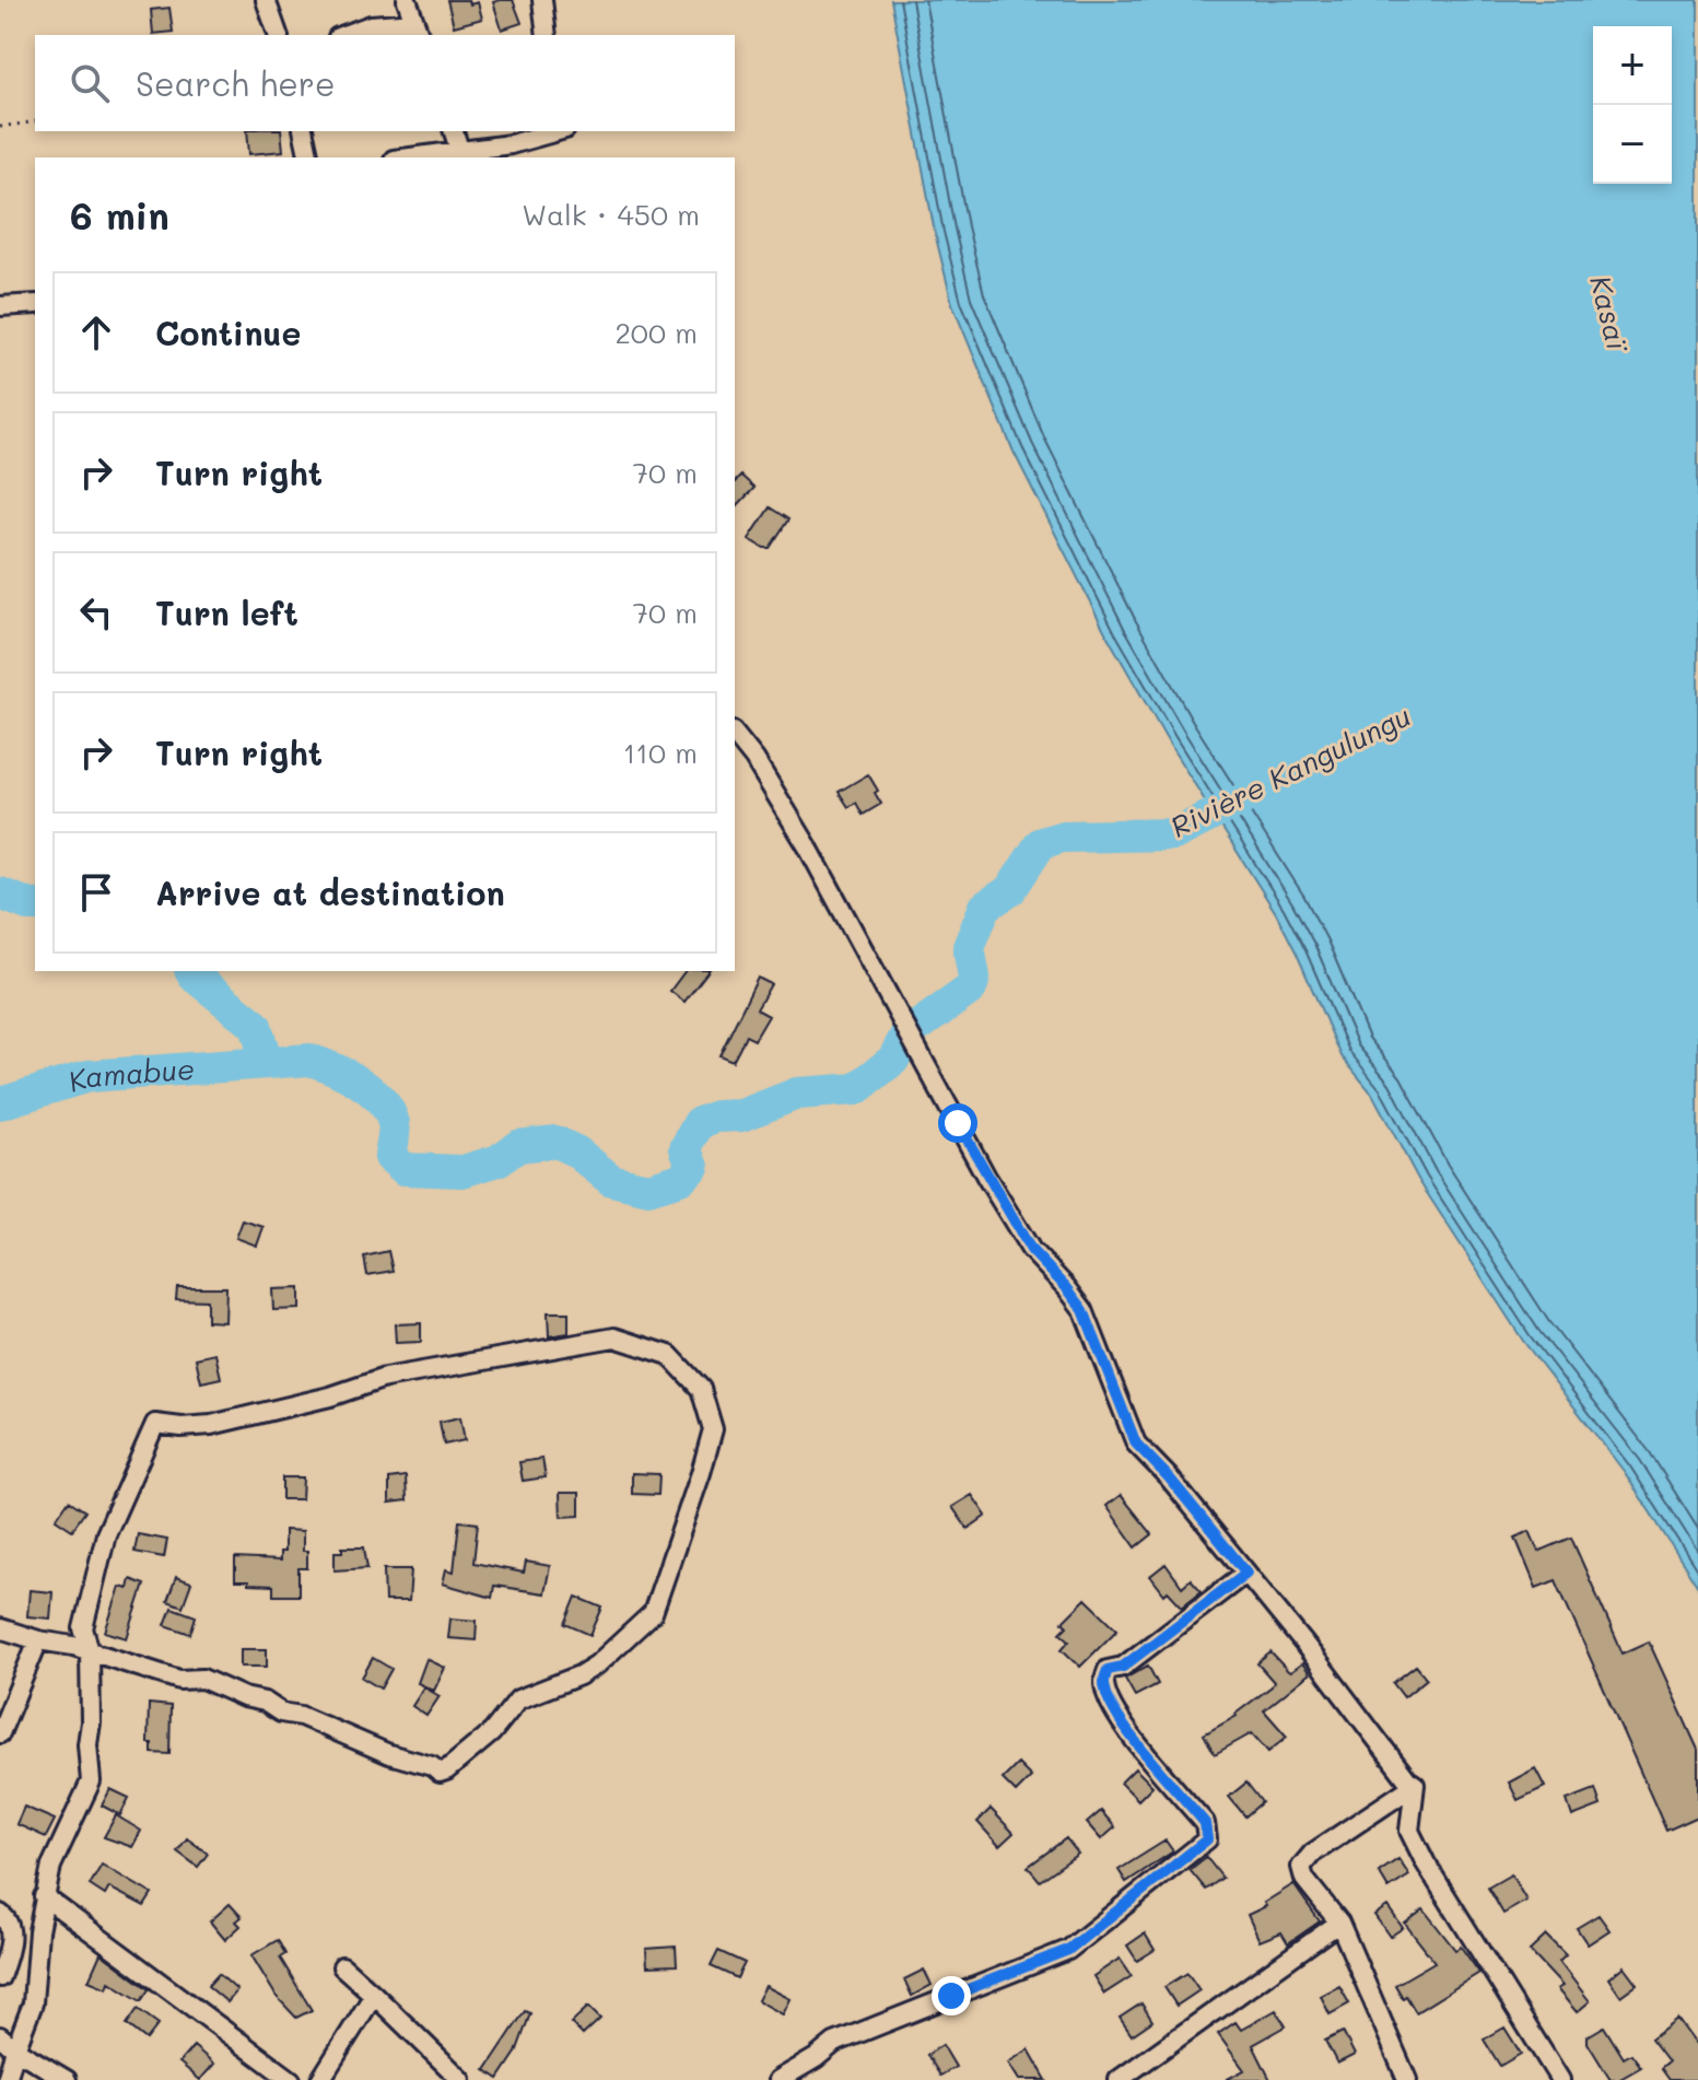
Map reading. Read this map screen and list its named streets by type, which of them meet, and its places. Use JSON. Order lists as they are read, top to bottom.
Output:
{
  "water": ["Kasaï", "Rivière Kangulungu", "Kamabue"],
  "page": {
    "map_buttons": ["+", "−"],
    "search": "Search here",
    "heading": ["6 min", "Walk · 450 m"],
    "list": [
      ["Continue", "200 m"],
      ["Turn right", "70 m"],
      ["Turn left", "70 m"],
      ["Turn right", "110 m"],
      "Arrive at destination"
    ]
  }
}
